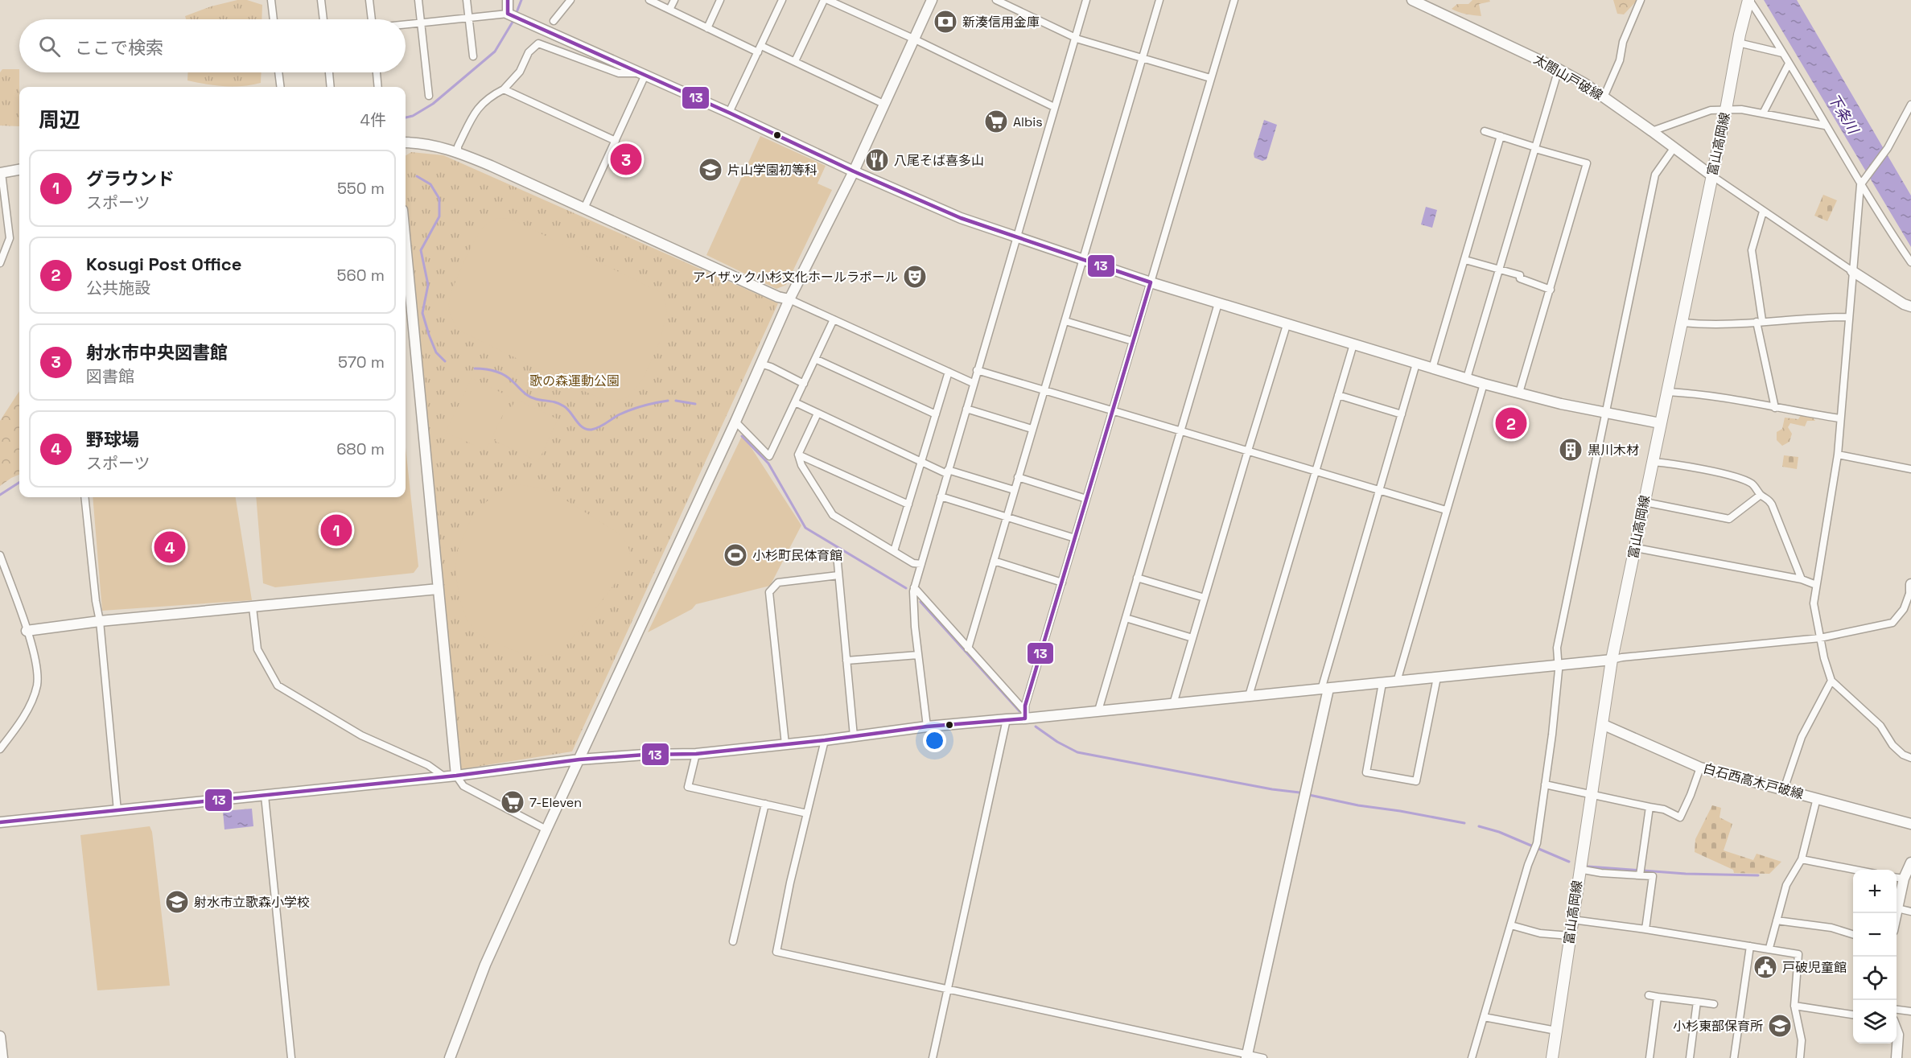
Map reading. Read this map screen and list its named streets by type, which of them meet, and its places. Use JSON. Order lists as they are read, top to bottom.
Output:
{
  "streets": {
    "main road": ["富山高岡線"],
    "street": ["太閤山戸破線", "白石西高木戸破線"]
  },
  "crossings": [
    ["太閤山戸破線", "富山高岡線"],
    ["富山高岡線", "白石西高木戸破線"]
  ],
  "water": ["下条川"],
  "parks": ["歌の森運動公園"],
  "places": {
    "bank": ["新湊信用金庫"],
    "supermarket": ["Albis", "7-Eleven"],
    "restaurant": ["八尾そば喜多山"],
    "school or university": ["片山学園初等科", "射水市立歌森小学校", "小杉東部保育所"],
    "theatre": ["アイザック小杉文化ホールラポール"],
    "building": ["黒川木材"],
    "sports": ["小杉町民体育館"],
    "public building": ["戸破児童館"]
  },
  "lines": ["transit line 13"],
  "page": {
    "search": "ここで検索",
    "heading": ["周辺", "4件"],
    "pins": [
      "3",
      "2",
      "1",
      "4"
    ],
    "list": [
      {
        "mark": "1",
        "name": "グラウンド",
        "note": "スポーツ",
        "value": "550 m"
      },
      {
        "mark": "2",
        "name": "Kosugi Post Office",
        "note": "公共施設",
        "value": "560 m"
      },
      {
        "mark": "3",
        "name": "射水市中央図書館",
        "note": "図書館",
        "value": "570 m"
      },
      {
        "mark": "4",
        "name": "野球場",
        "note": "スポーツ",
        "value": "680 m"
      }
    ],
    "map_buttons": ["+", "−"]
  }
}
